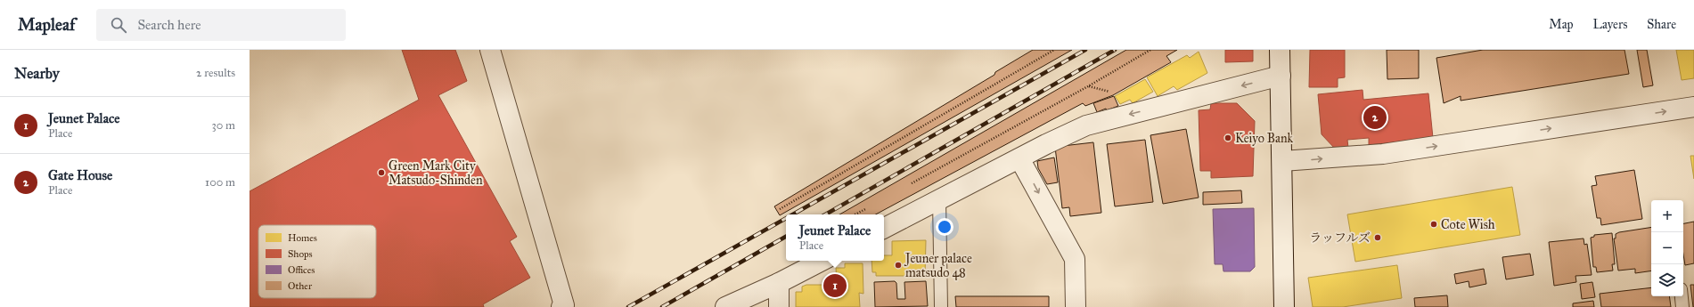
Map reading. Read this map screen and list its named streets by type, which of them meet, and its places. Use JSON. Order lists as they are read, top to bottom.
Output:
{
  "places": [
    "Keiyo Bank",
    "Green Mark City Matsudo-Shinden",
    "Cote Wish",
    "ラッフルズ",
    "Jeuner palace matsudo 48"
  ],
  "legend": [
    "Homes",
    "Shops",
    "Offices",
    "Other"
  ],
  "page": {
    "header": "Mapleaf",
    "search": "Search here",
    "nav": ["Map", "Layers", "Share"],
    "heading": ["Nearby", "2 results"],
    "list": [
      {
        "mark": "1",
        "name": "Jeunet Palace",
        "note": "Place",
        "value": "30 m"
      },
      {
        "mark": "2",
        "name": "Gate House",
        "note": "Place",
        "value": "100 m"
      }
    ],
    "pins": ["2", "1"],
    "map_buttons": ["+", "−"],
    "popup": ["Jeunet Palace", "Place"]
  }
}
